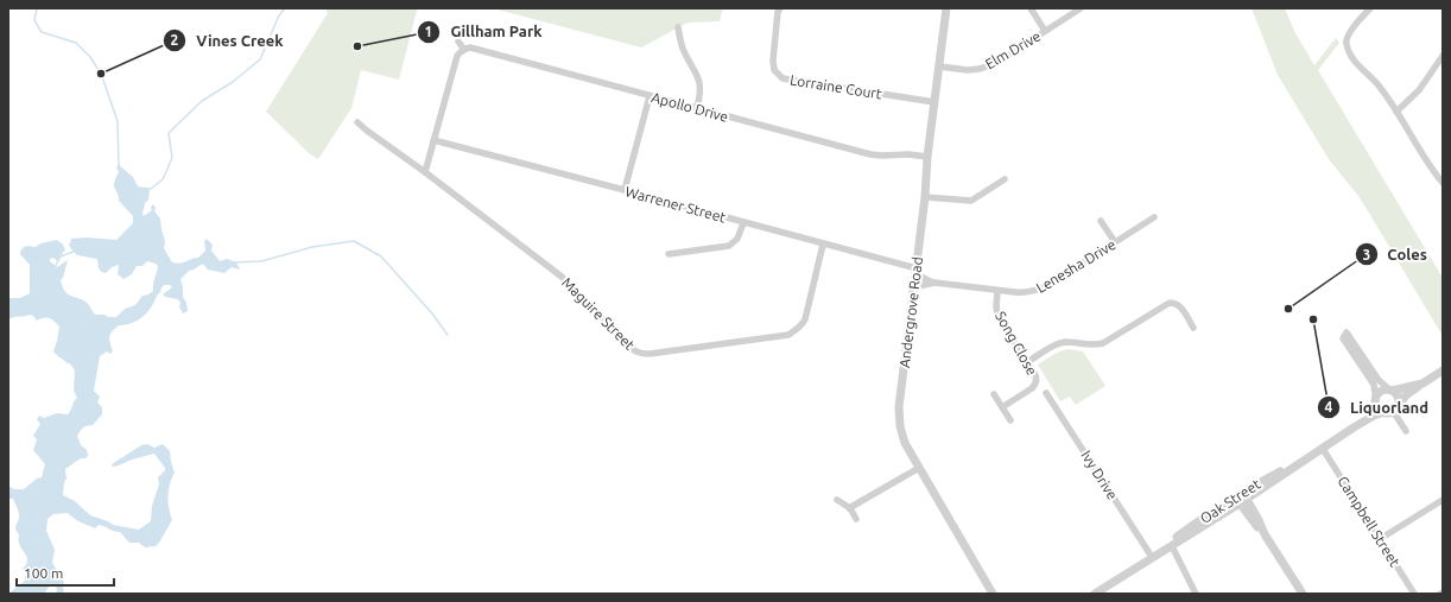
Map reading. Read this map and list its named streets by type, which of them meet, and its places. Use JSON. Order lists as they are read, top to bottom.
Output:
{
  "streets": {
    "street": [
      "Elm Drive",
      "Lorraine Court",
      "Apollo Drive",
      "Warrener Street",
      "Lenesha Drive",
      "Andergrove Road",
      "Maguire Street",
      "Song Close",
      "Ivy Drive",
      "Oak Street",
      "Campbell Street"
    ]
  },
  "crossings": [
    ["Elm Drive", "Andergrove Road"],
    ["Lorraine Court", "Andergrove Road"],
    ["Apollo Drive", "Andergrove Road"],
    ["Warrener Street", "Lenesha Drive"],
    ["Warrener Street", "Andergrove Road"],
    ["Warrener Street", "Maguire Street"],
    ["Lenesha Drive", "Andergrove Road"],
    ["Lenesha Drive", "Song Close"],
    ["Ivy Drive", "Oak Street"],
    ["Oak Street", "Campbell Street"]
  ],
  "places": [
    "Gillham Park",
    "Vines Creek",
    "Coles",
    "Liquorland"
  ],
  "scale_bar": "100 m"
}
